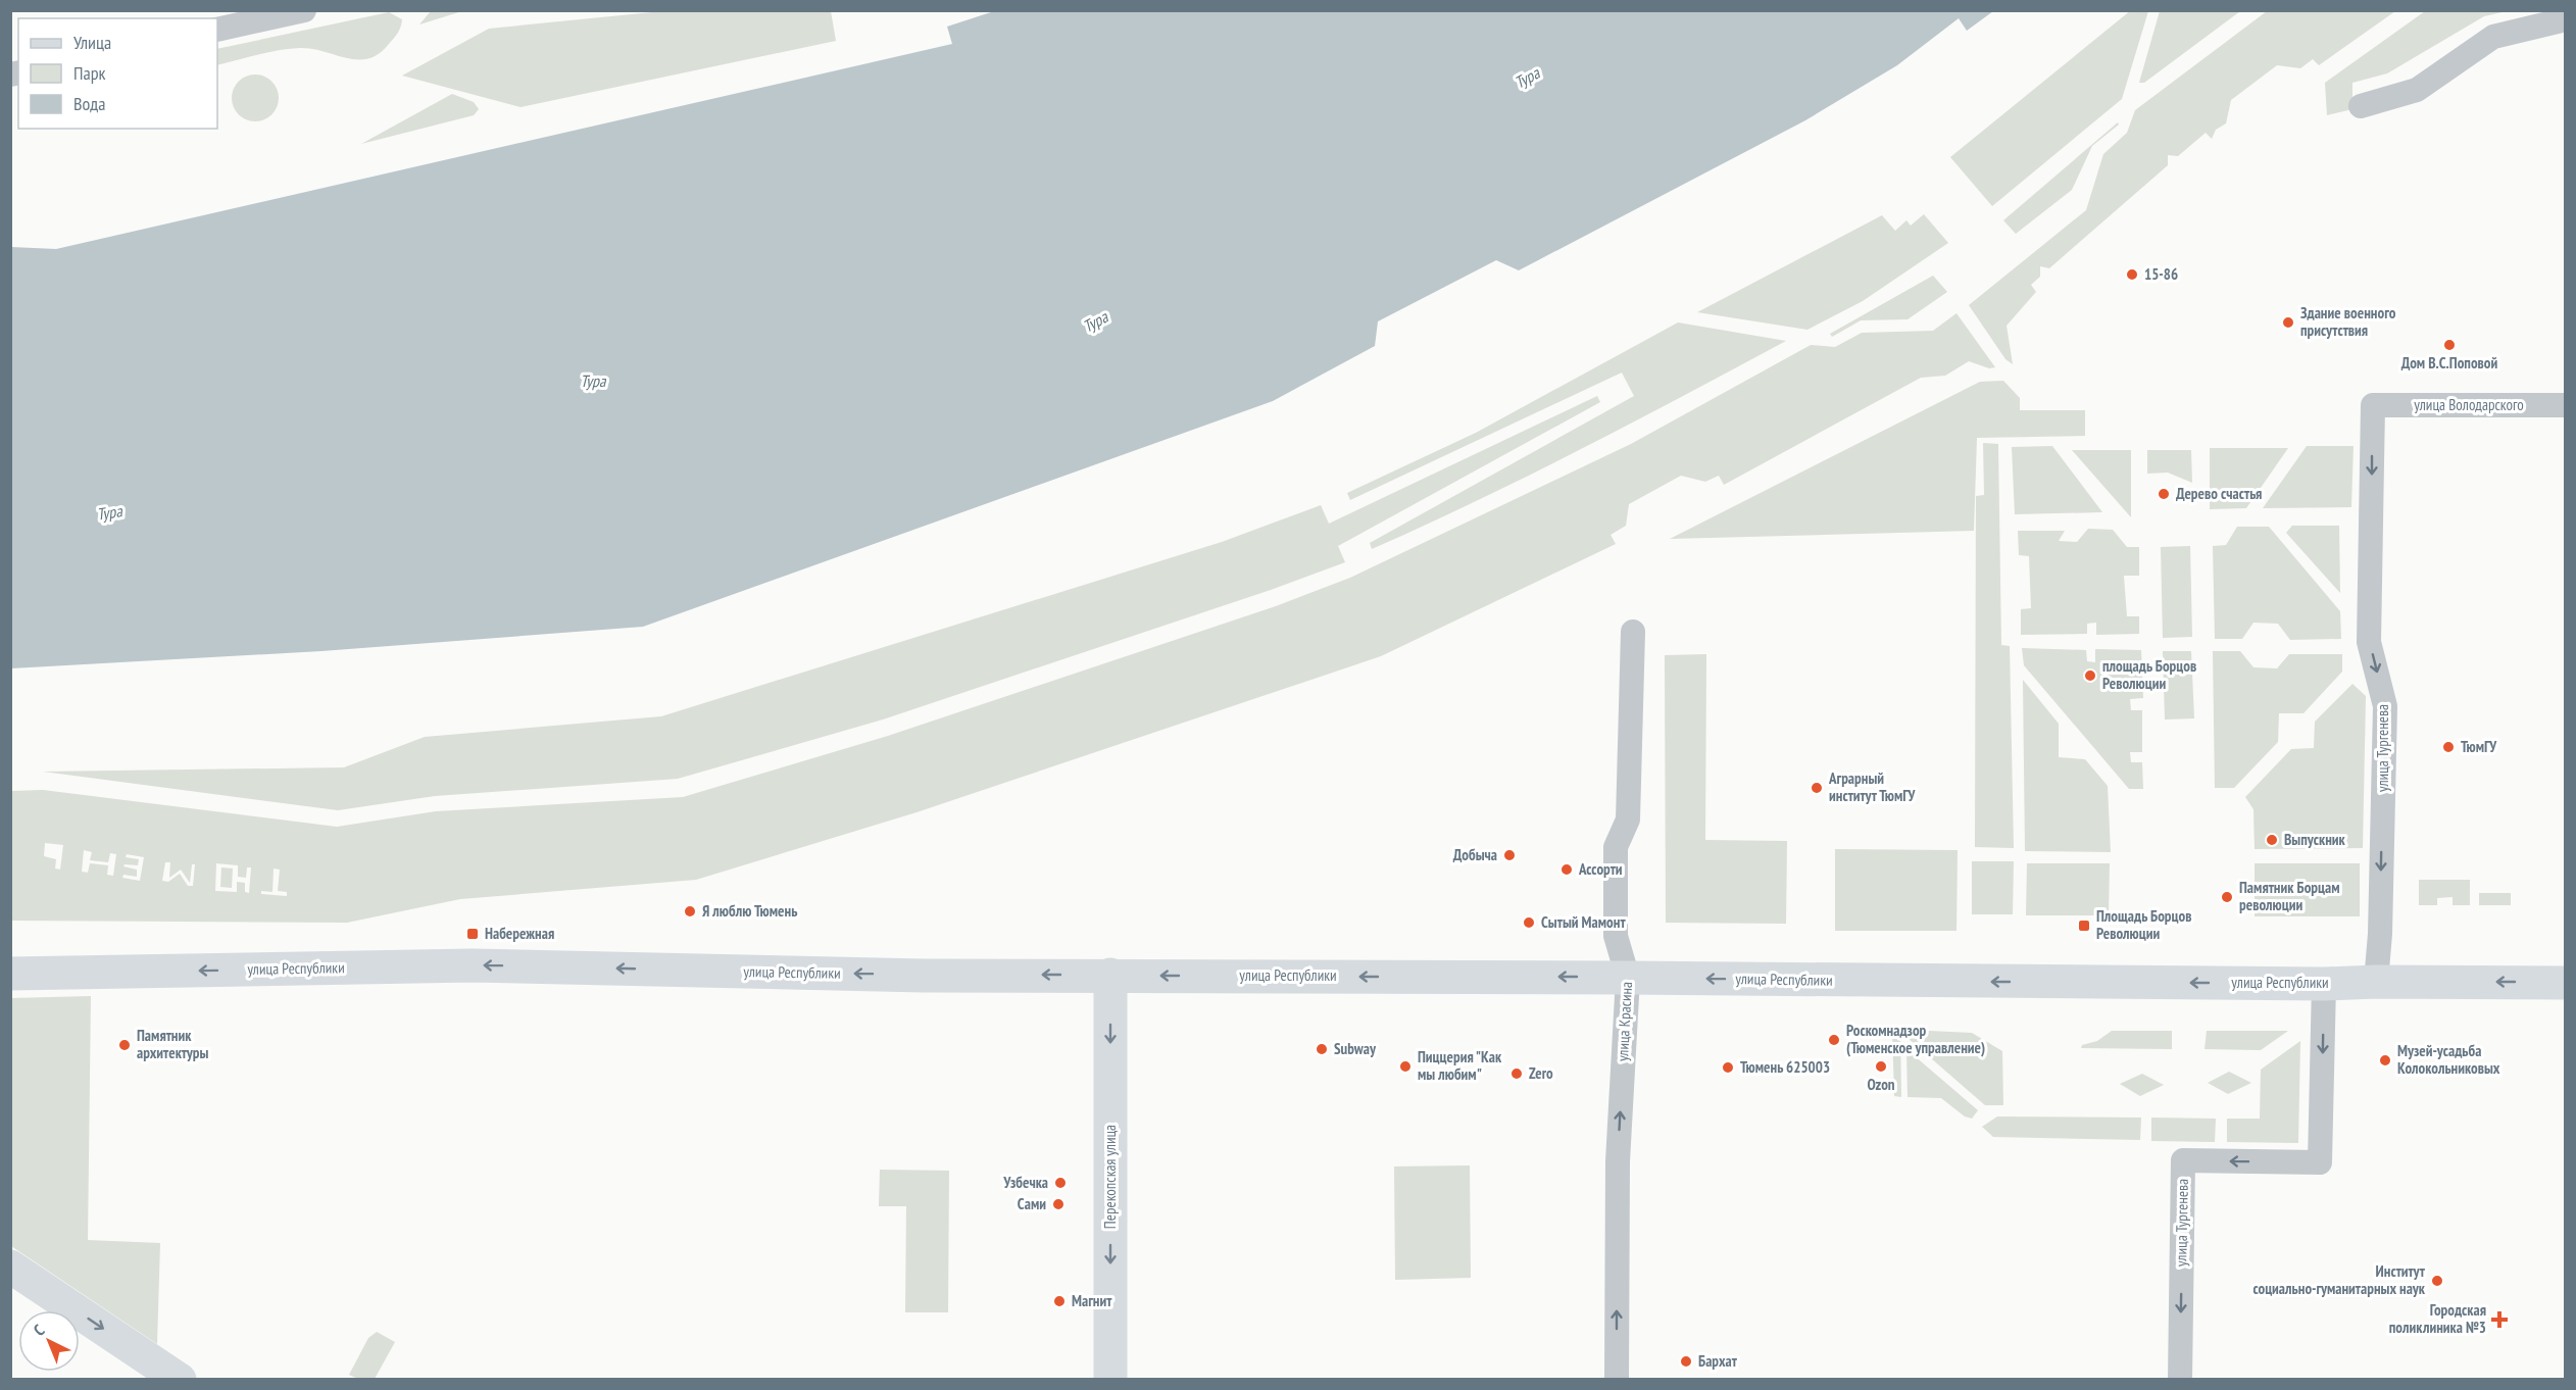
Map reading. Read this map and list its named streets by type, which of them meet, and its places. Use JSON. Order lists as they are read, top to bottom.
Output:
{
  "streets": {
    "main road": ["улица Республики", "Перекопская улица"],
    "street": ["улица Володарского", "улица Тургенева", "улица Красина"]
  },
  "crossings": [
    ["улица Володарского", "улица Тургенева"],
    ["улица Тургенева", "улица Республики"],
    ["улица Республики", "улица Красина"],
    ["улица Республики", "Перекопская улица"]
  ],
  "one_way": [
    "улица Тургенева",
    "улица Республики",
    "улица Красина",
    "Перекопская улица"
  ],
  "water": ["Тура"],
  "places": {
    "other": [
      "15-86",
      "Здание военного присутствия",
      "Дом В.С.Поповой",
      "Дерево счастья",
      "площадь Борцов Революции",
      "ТюмГУ",
      "Аграрный институт ТюмГУ",
      "Выпускник",
      "Добыча",
      "Ассорти",
      "Памятник Борцам революции",
      "Я люблю Тюмень",
      "Сытый Мамонт",
      "Роскомнадзор (Тюменское управление)",
      "Памятник архитектуры",
      "Subway",
      "Музей-усадьба Колокольниковых",
      "Пиццерия \"Как мы любим\"",
      "Ozon",
      "Тюмень 625003",
      "Zero",
      "Узбечка",
      "Сами",
      "Институт социально-гуманитарных наук",
      "Магнит",
      "Бархат"
    ],
    "transit": ["Площадь Борцов Революции", "Набережная"],
    "health": ["Городская поликлиника №3"]
  },
  "legend": ["Улица", "Парк", "Вода"],
  "north": "top left"
}
